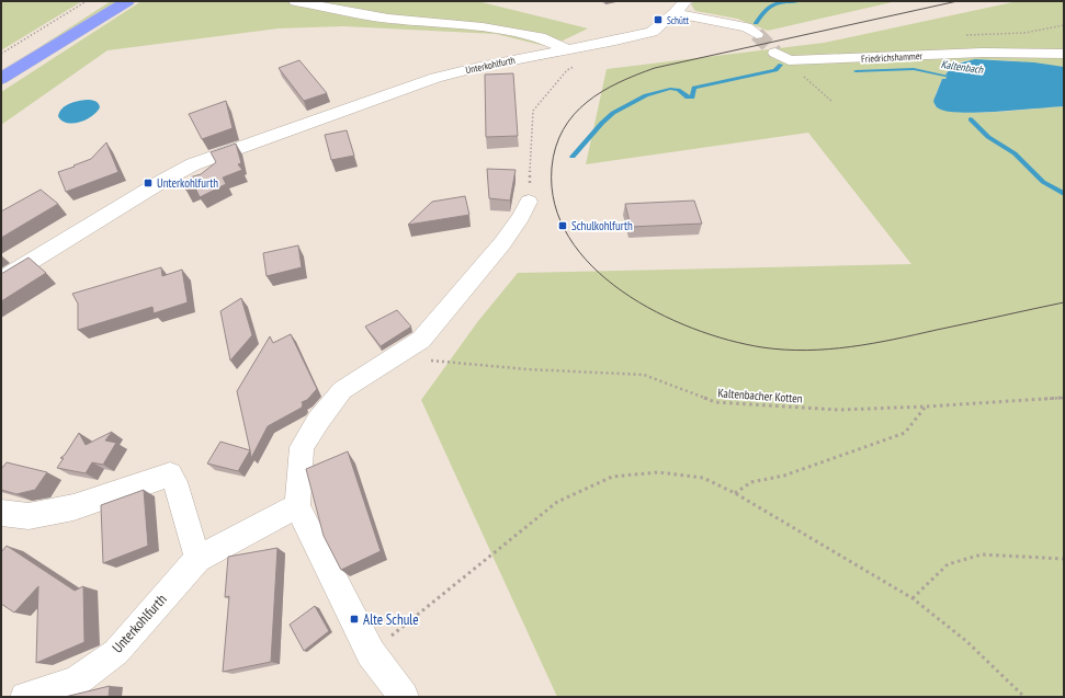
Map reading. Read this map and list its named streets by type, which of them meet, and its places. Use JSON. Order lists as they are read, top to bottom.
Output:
{
  "streets": {
    "street": ["Friedrichshammer", "Unterkohlfurth"],
    "path": ["Kaltenbacher Kotten"]
  },
  "water": ["Kaltenbach"],
  "places": {
    "transit": [
      "Schütt",
      "Unterkohlfurth",
      "Schulkohlfurth",
      "Alte Schule"
    ]
  }
}
